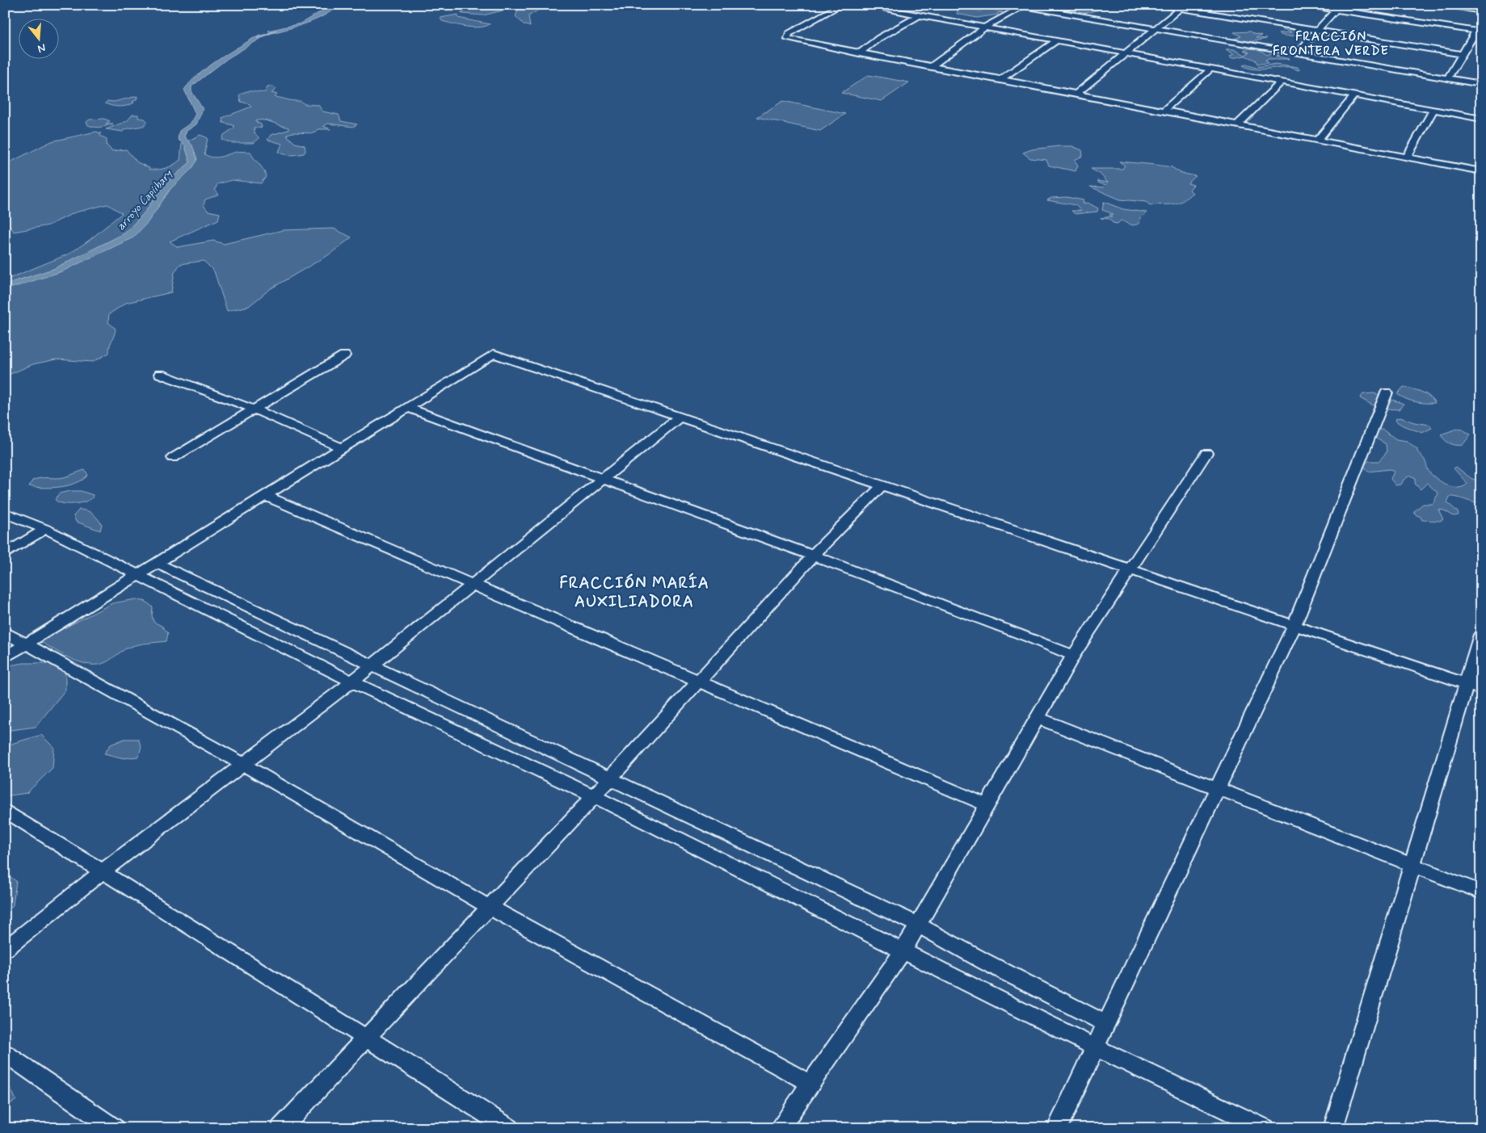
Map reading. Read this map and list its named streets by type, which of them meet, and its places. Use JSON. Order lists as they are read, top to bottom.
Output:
{
  "districts": ["FRACCIÓN FRONTERA VERDE", "FRACCIÓN MARÍA AUXILIADORA"],
  "water": ["arroyo Capiibary"],
  "north": "bottom"
}
